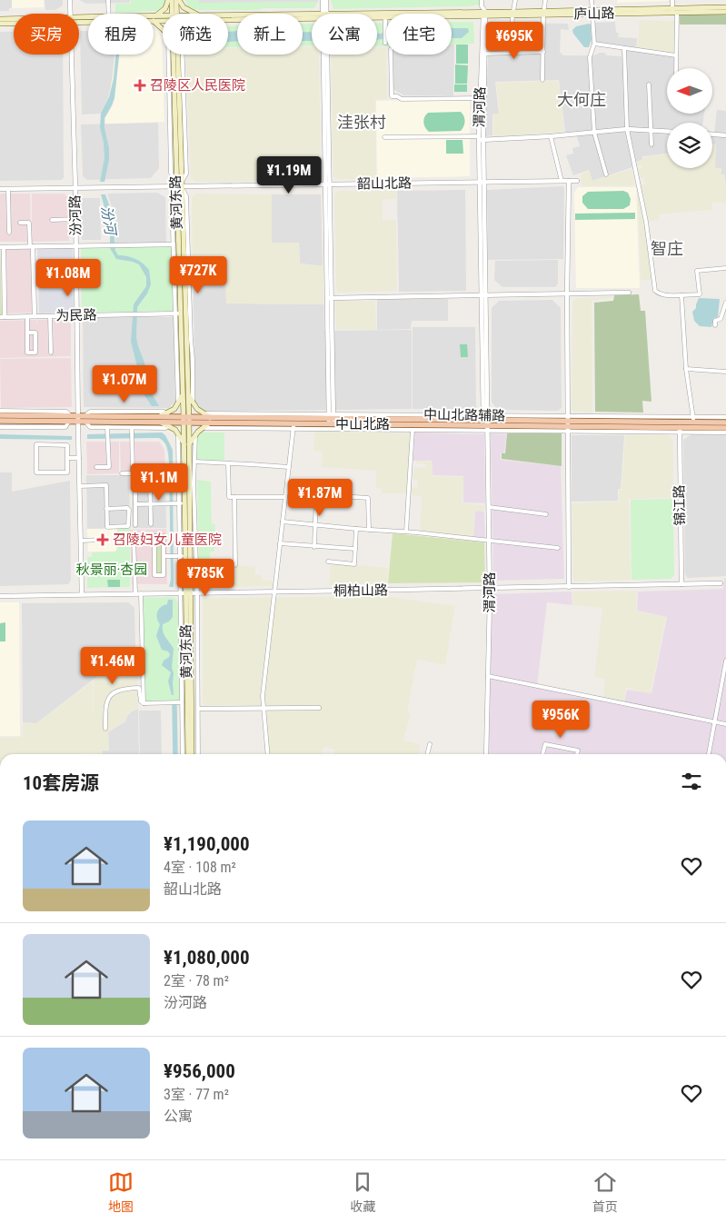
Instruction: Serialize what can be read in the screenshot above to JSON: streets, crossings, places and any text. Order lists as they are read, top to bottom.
{
  "streets": {
    "main road": ["庐山路", "黄河东路", "中山北路"],
    "street": [
      "渭河路",
      "韶山北路",
      "汾河路",
      "为民路",
      "中山北路辅路",
      "锦江路",
      "桐柏山路"
    ]
  },
  "crossings": [
    ["庐山路", "渭河路"],
    ["渭河路", "韶山北路"],
    ["渭河路", "中山北路辅路"],
    ["渭河路", "中山北路"],
    ["渭河路", "桐柏山路"],
    ["韶山北路", "黄河东路"],
    ["韶山北路", "汾河路"],
    ["黄河东路", "为民路"],
    ["黄河东路", "中山北路"],
    ["黄河东路", "桐柏山路"],
    ["汾河路", "为民路"],
    ["汾河路", "中山北路"],
    ["汾河路", "桐柏山路"],
    ["中山北路辅路", "中山北路"],
    ["中山北路", "锦江路"],
    ["锦江路", "桐柏山路"]
  ],
  "districts": ["大何庄", "洼张村", "智庄"],
  "water": ["汾河"],
  "parks": ["秋景丽·杏园"],
  "places": {
    "health": ["召陵区人民医院", "召陵妇女儿童医院"]
  },
  "north": "left",
  "page": {
    "chip": [
      "买房",
      "租房",
      "筛选",
      "新上",
      "公寓",
      "住宅"
    ],
    "price": [
      "¥695K",
      "¥1.19M",
      "¥727K",
      "¥1.08M",
      "¥1.07M",
      "¥1.1M",
      "¥1.87M",
      "¥785K",
      "¥1.46M",
      "¥956K"
    ],
    "heading": "10套房源",
    "list": [
      {
        "name": "¥1,190,000",
        "note": "4室 · 108 m² · 韶山北路"
      },
      {
        "name": "¥1,080,000",
        "note": "2室 · 78 m² · 汾河路"
      },
      {
        "name": "¥956,000",
        "note": "3室 · 77 m² · 公寓"
      }
    ],
    "tabs": ["地图", "收藏", "首页"]
  }
}
